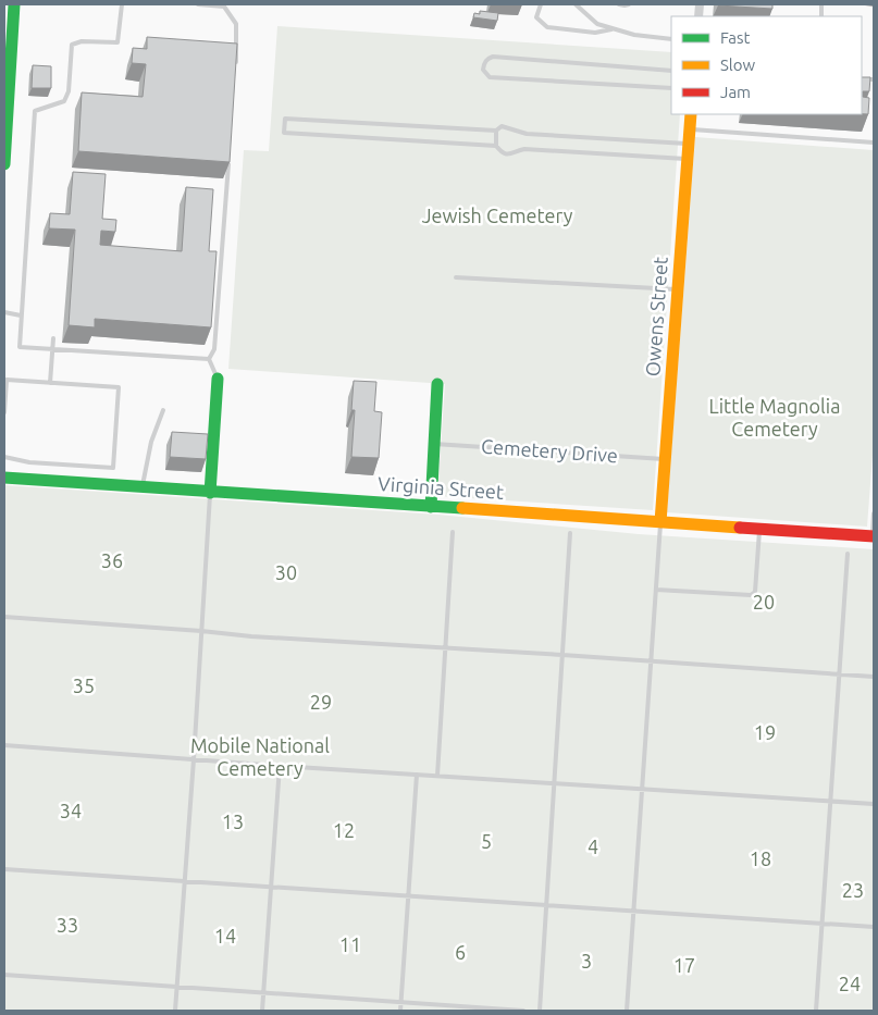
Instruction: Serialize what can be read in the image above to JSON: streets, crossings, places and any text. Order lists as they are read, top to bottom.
{
  "streets": {
    "street": ["Owens Street", "Virginia Street"],
    "lane": ["Cemetery Drive"]
  },
  "crossings": [
    ["Owens Street", "Cemetery Drive"],
    ["Owens Street", "Virginia Street"]
  ],
  "parks": [
    "Jewish Cemetery",
    "Little Magnolia Cemetery",
    "36",
    "30",
    "20",
    "35",
    "29",
    "19",
    "Mobile National Cemetery",
    "34",
    "13",
    "12",
    "5",
    "4",
    "18",
    "23",
    "33",
    "14",
    "11",
    "6",
    "3",
    "17",
    "24"
  ],
  "legend": ["Fast", "Slow", "Jam"]
}
